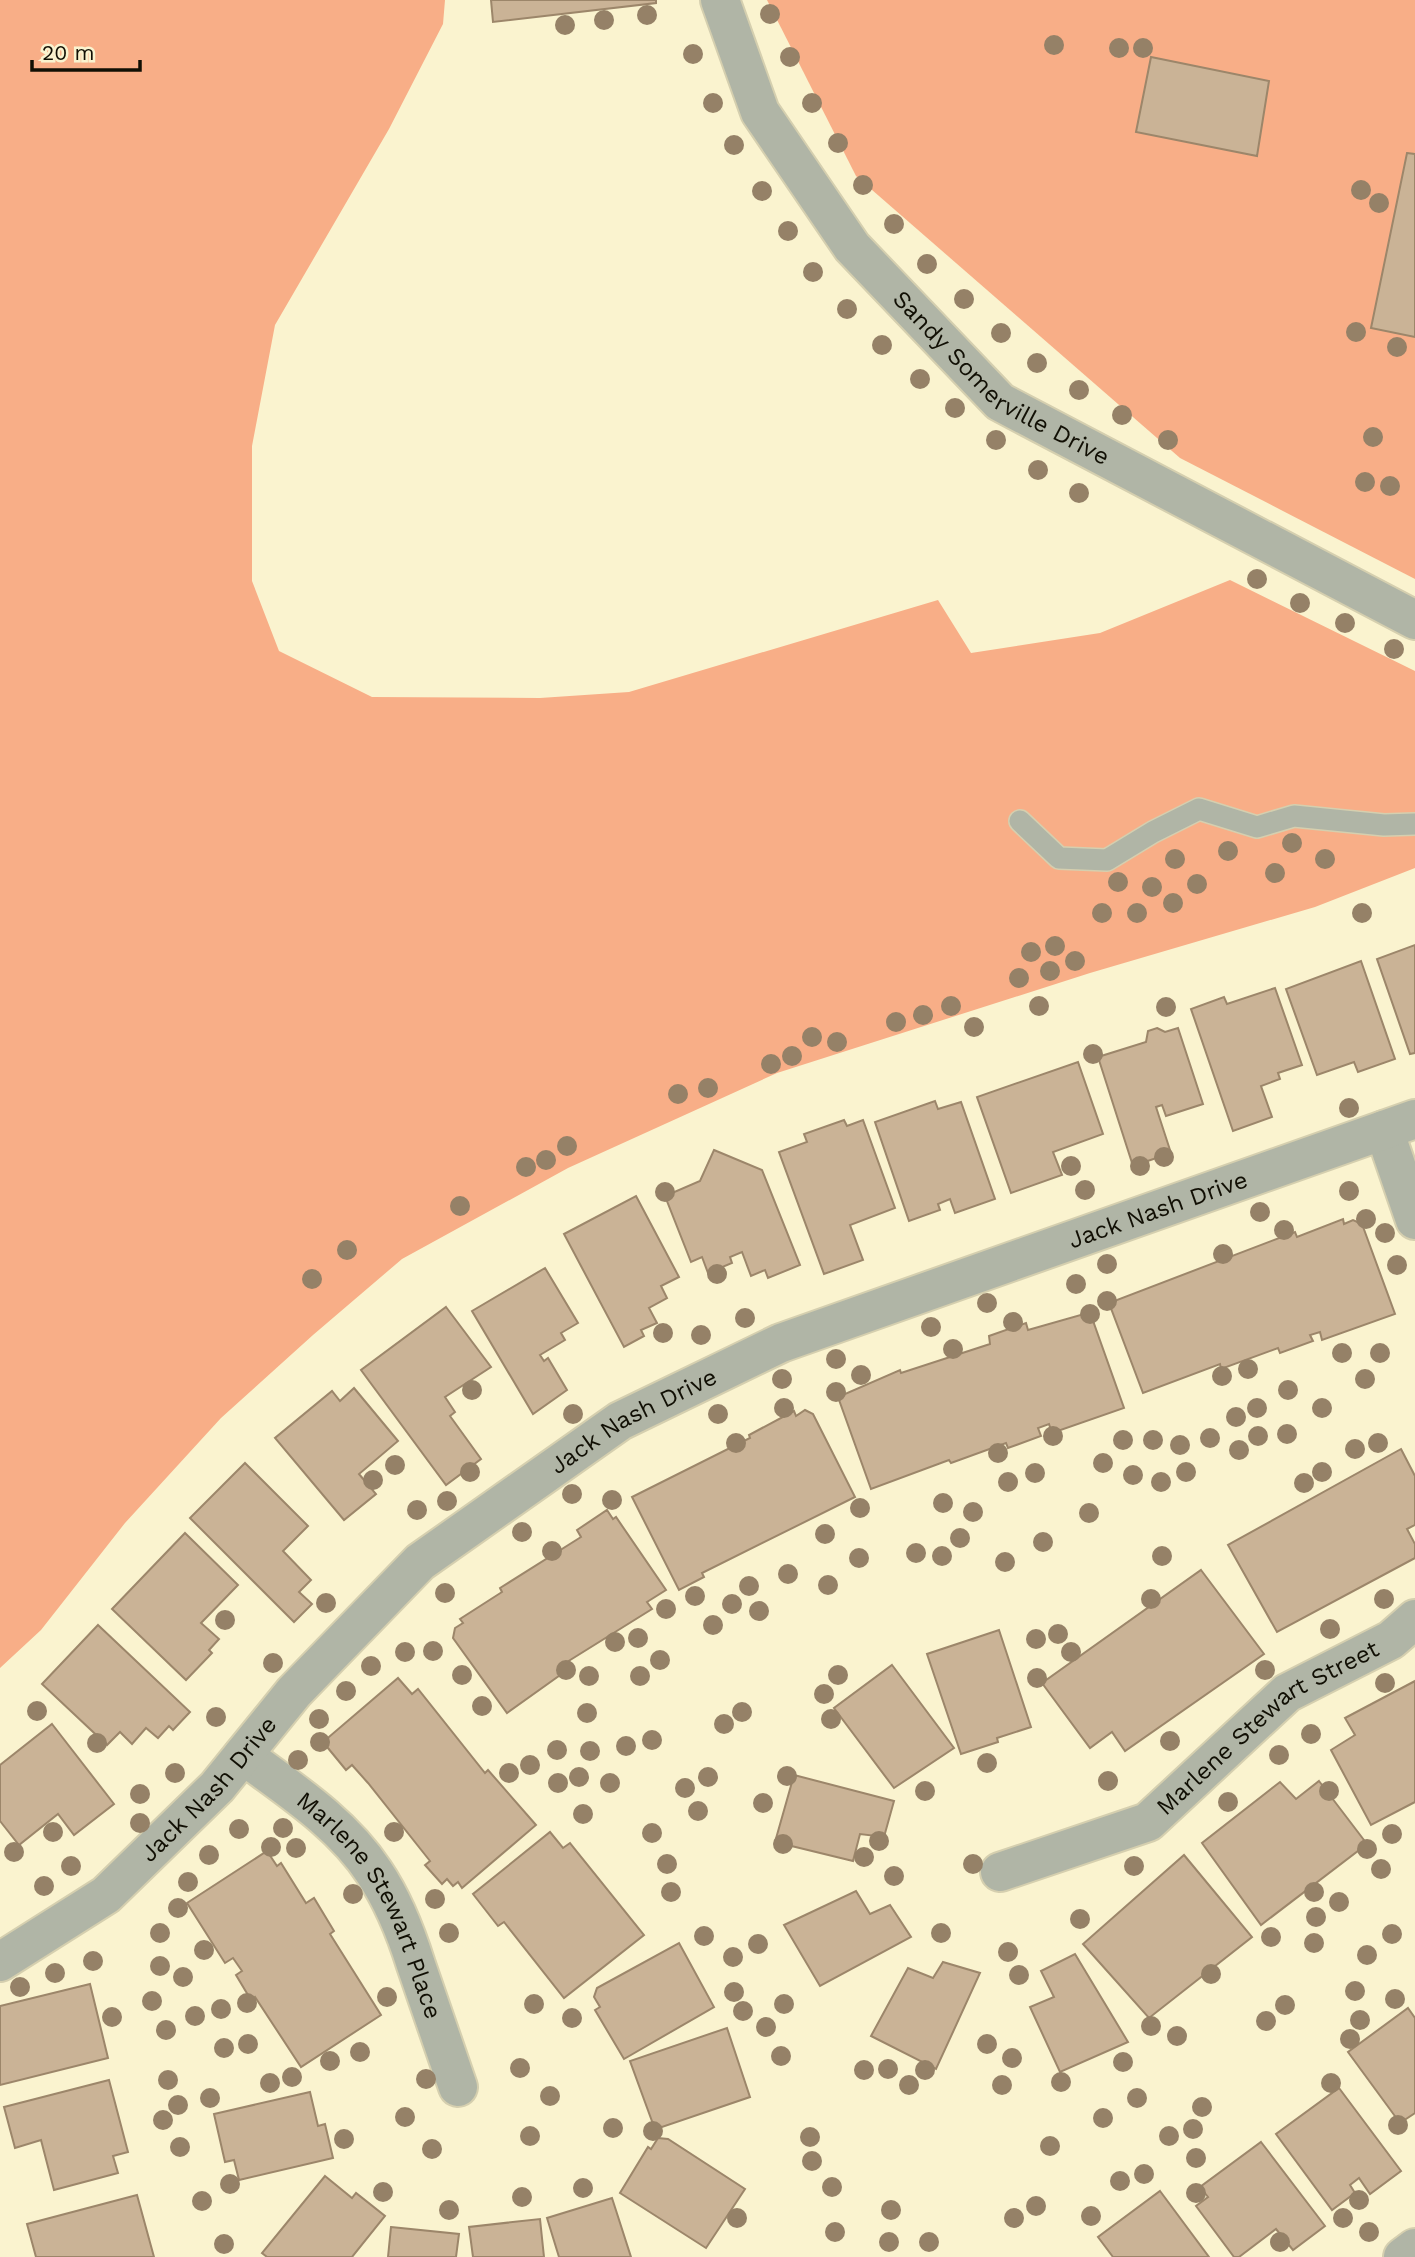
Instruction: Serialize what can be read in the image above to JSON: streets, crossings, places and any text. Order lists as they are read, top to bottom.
{
  "streets": {
    "street": [
      "Sandy Somerville Drive",
      "Jack Nash Drive",
      "Marlene Stewart Street",
      "Marlene Stewart Place"
    ]
  },
  "crossings": [
    ["Jack Nash Drive", "Marlene Stewart Place"]
  ],
  "scale_bar": "20 m"
}
